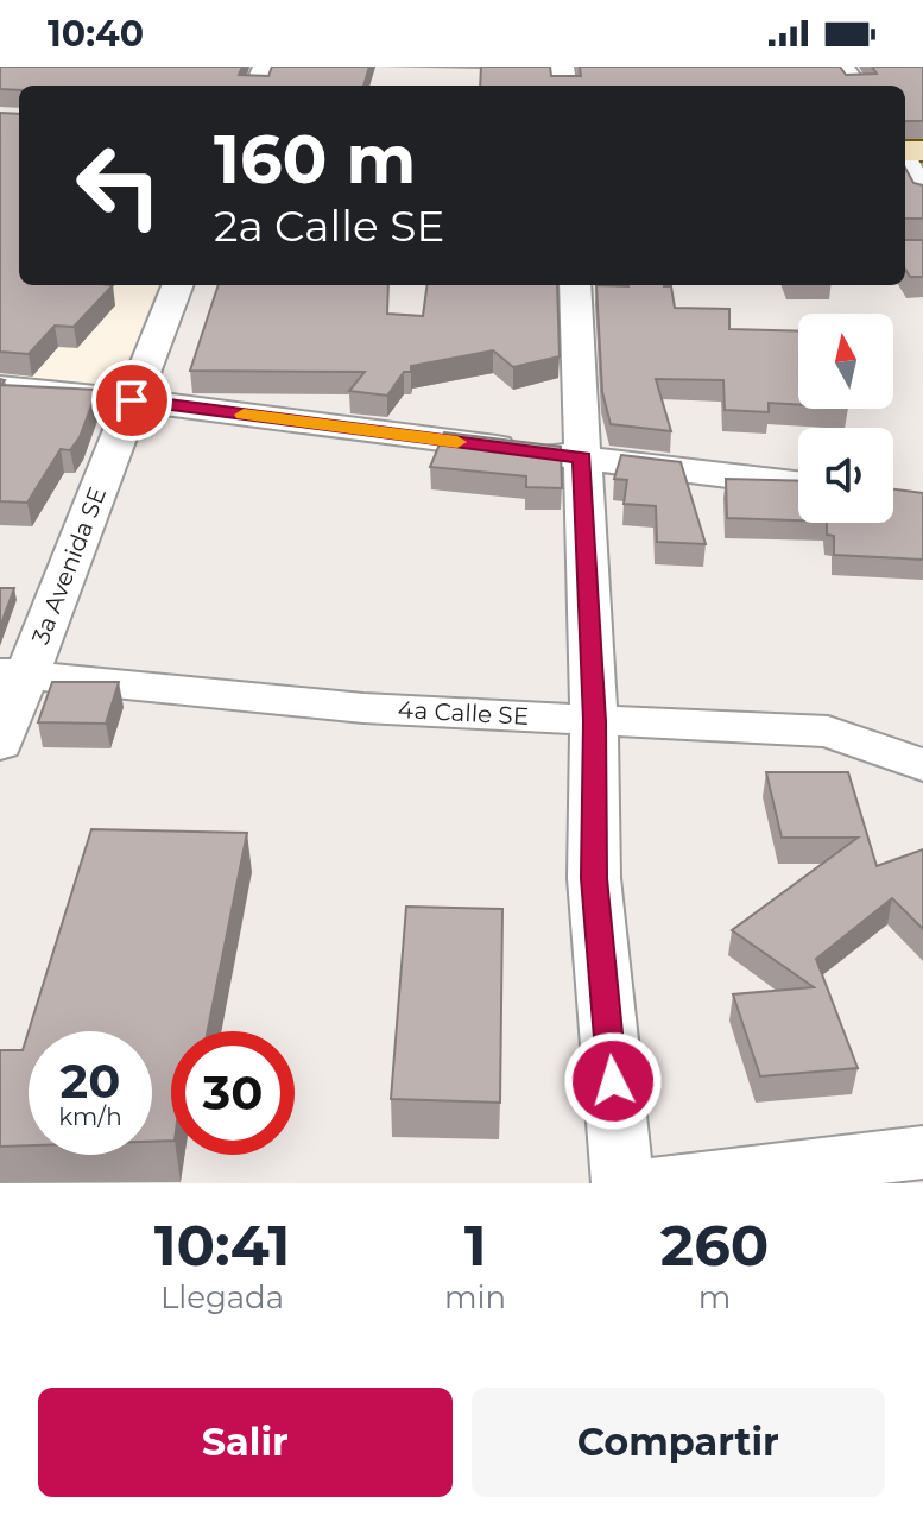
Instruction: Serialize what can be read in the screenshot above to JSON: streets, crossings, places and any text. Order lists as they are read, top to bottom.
{
  "streets": {
    "street": ["3a Avenida SE", "4a Calle SE"]
  },
  "crossings": [
    ["3a Avenida SE", "4a Calle SE"]
  ],
  "north": "top",
  "page": {
    "status": "10:40",
    "turn": ["160 m", "2a Calle SE"],
    "speed": "20 km/h",
    "limit": "30",
    "eta": [
      "10:41",
      "Llegada",
      "1",
      "min",
      "260",
      "m"
    ],
    "buttons": ["Salir", "Compartir"]
  }
}
